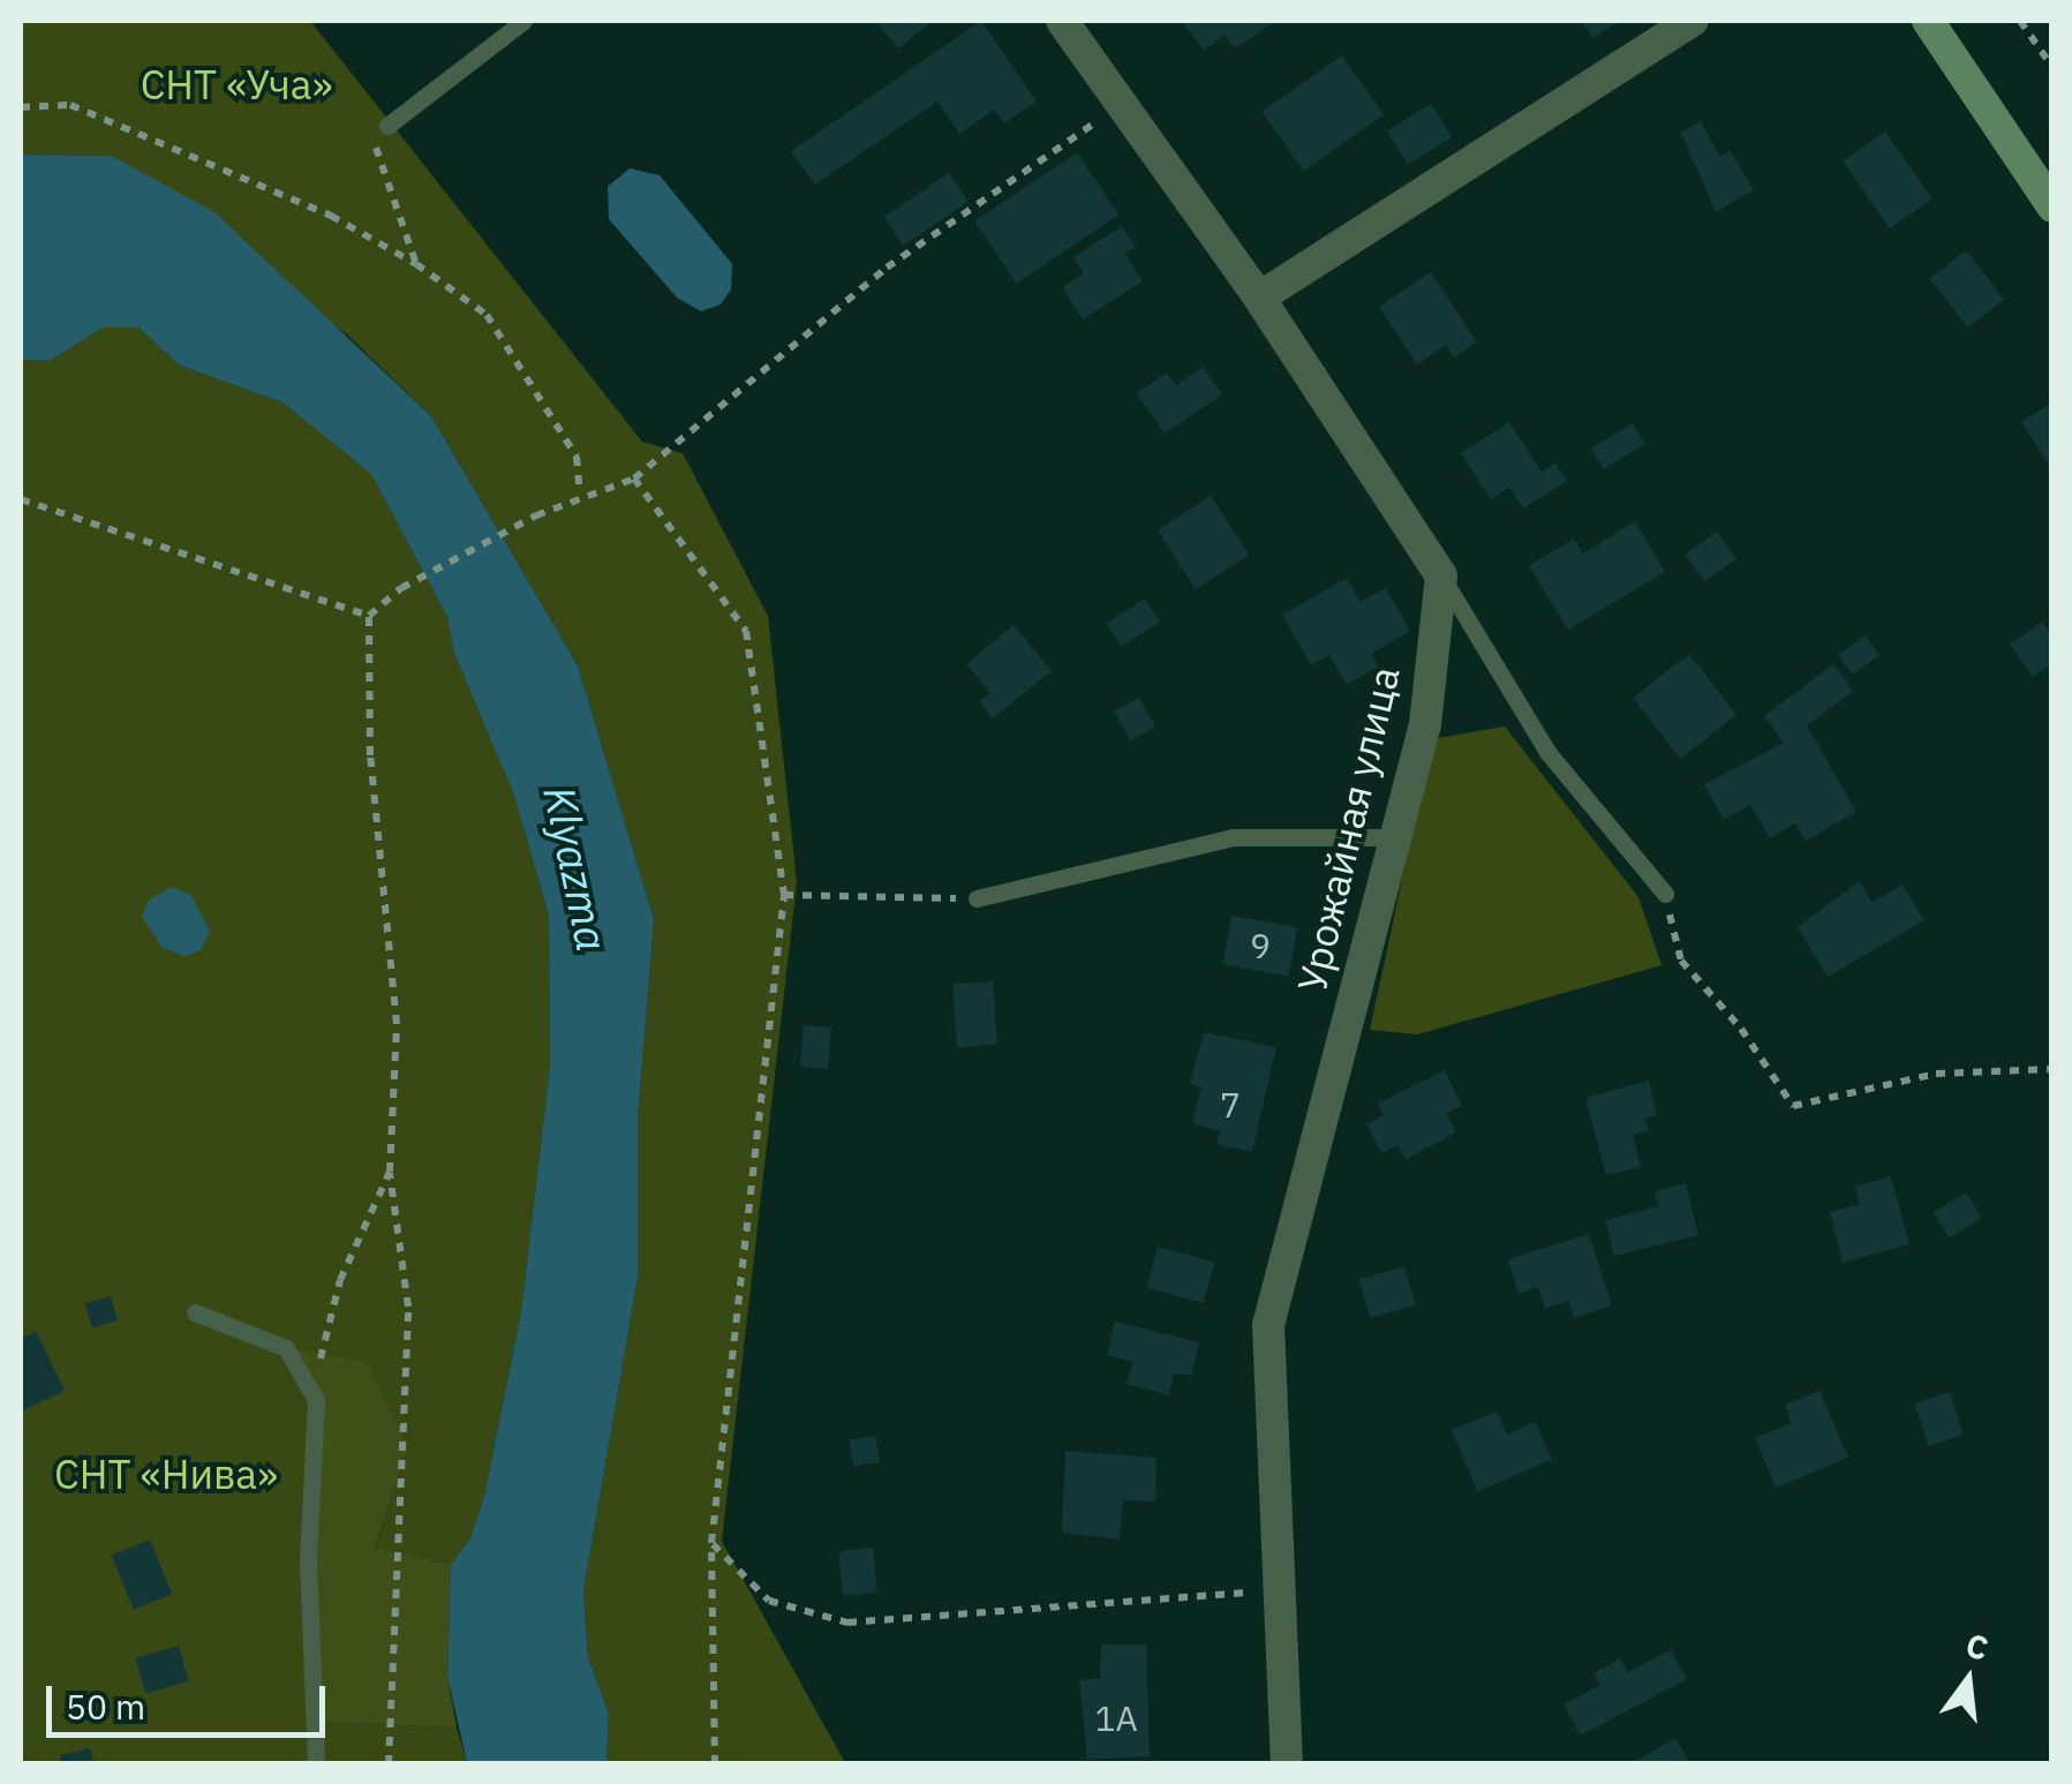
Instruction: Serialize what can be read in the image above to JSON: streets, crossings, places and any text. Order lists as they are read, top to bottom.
{
  "streets": {
    "street": ["Урожайная улица"]
  },
  "water": ["Klyazma"],
  "parks": ["СНТ «Уча»", "СНТ «Нива»"],
  "house_numbers": ["9", "7", "1А"],
  "scale_bar": "50 m",
  "north": "top"
}
